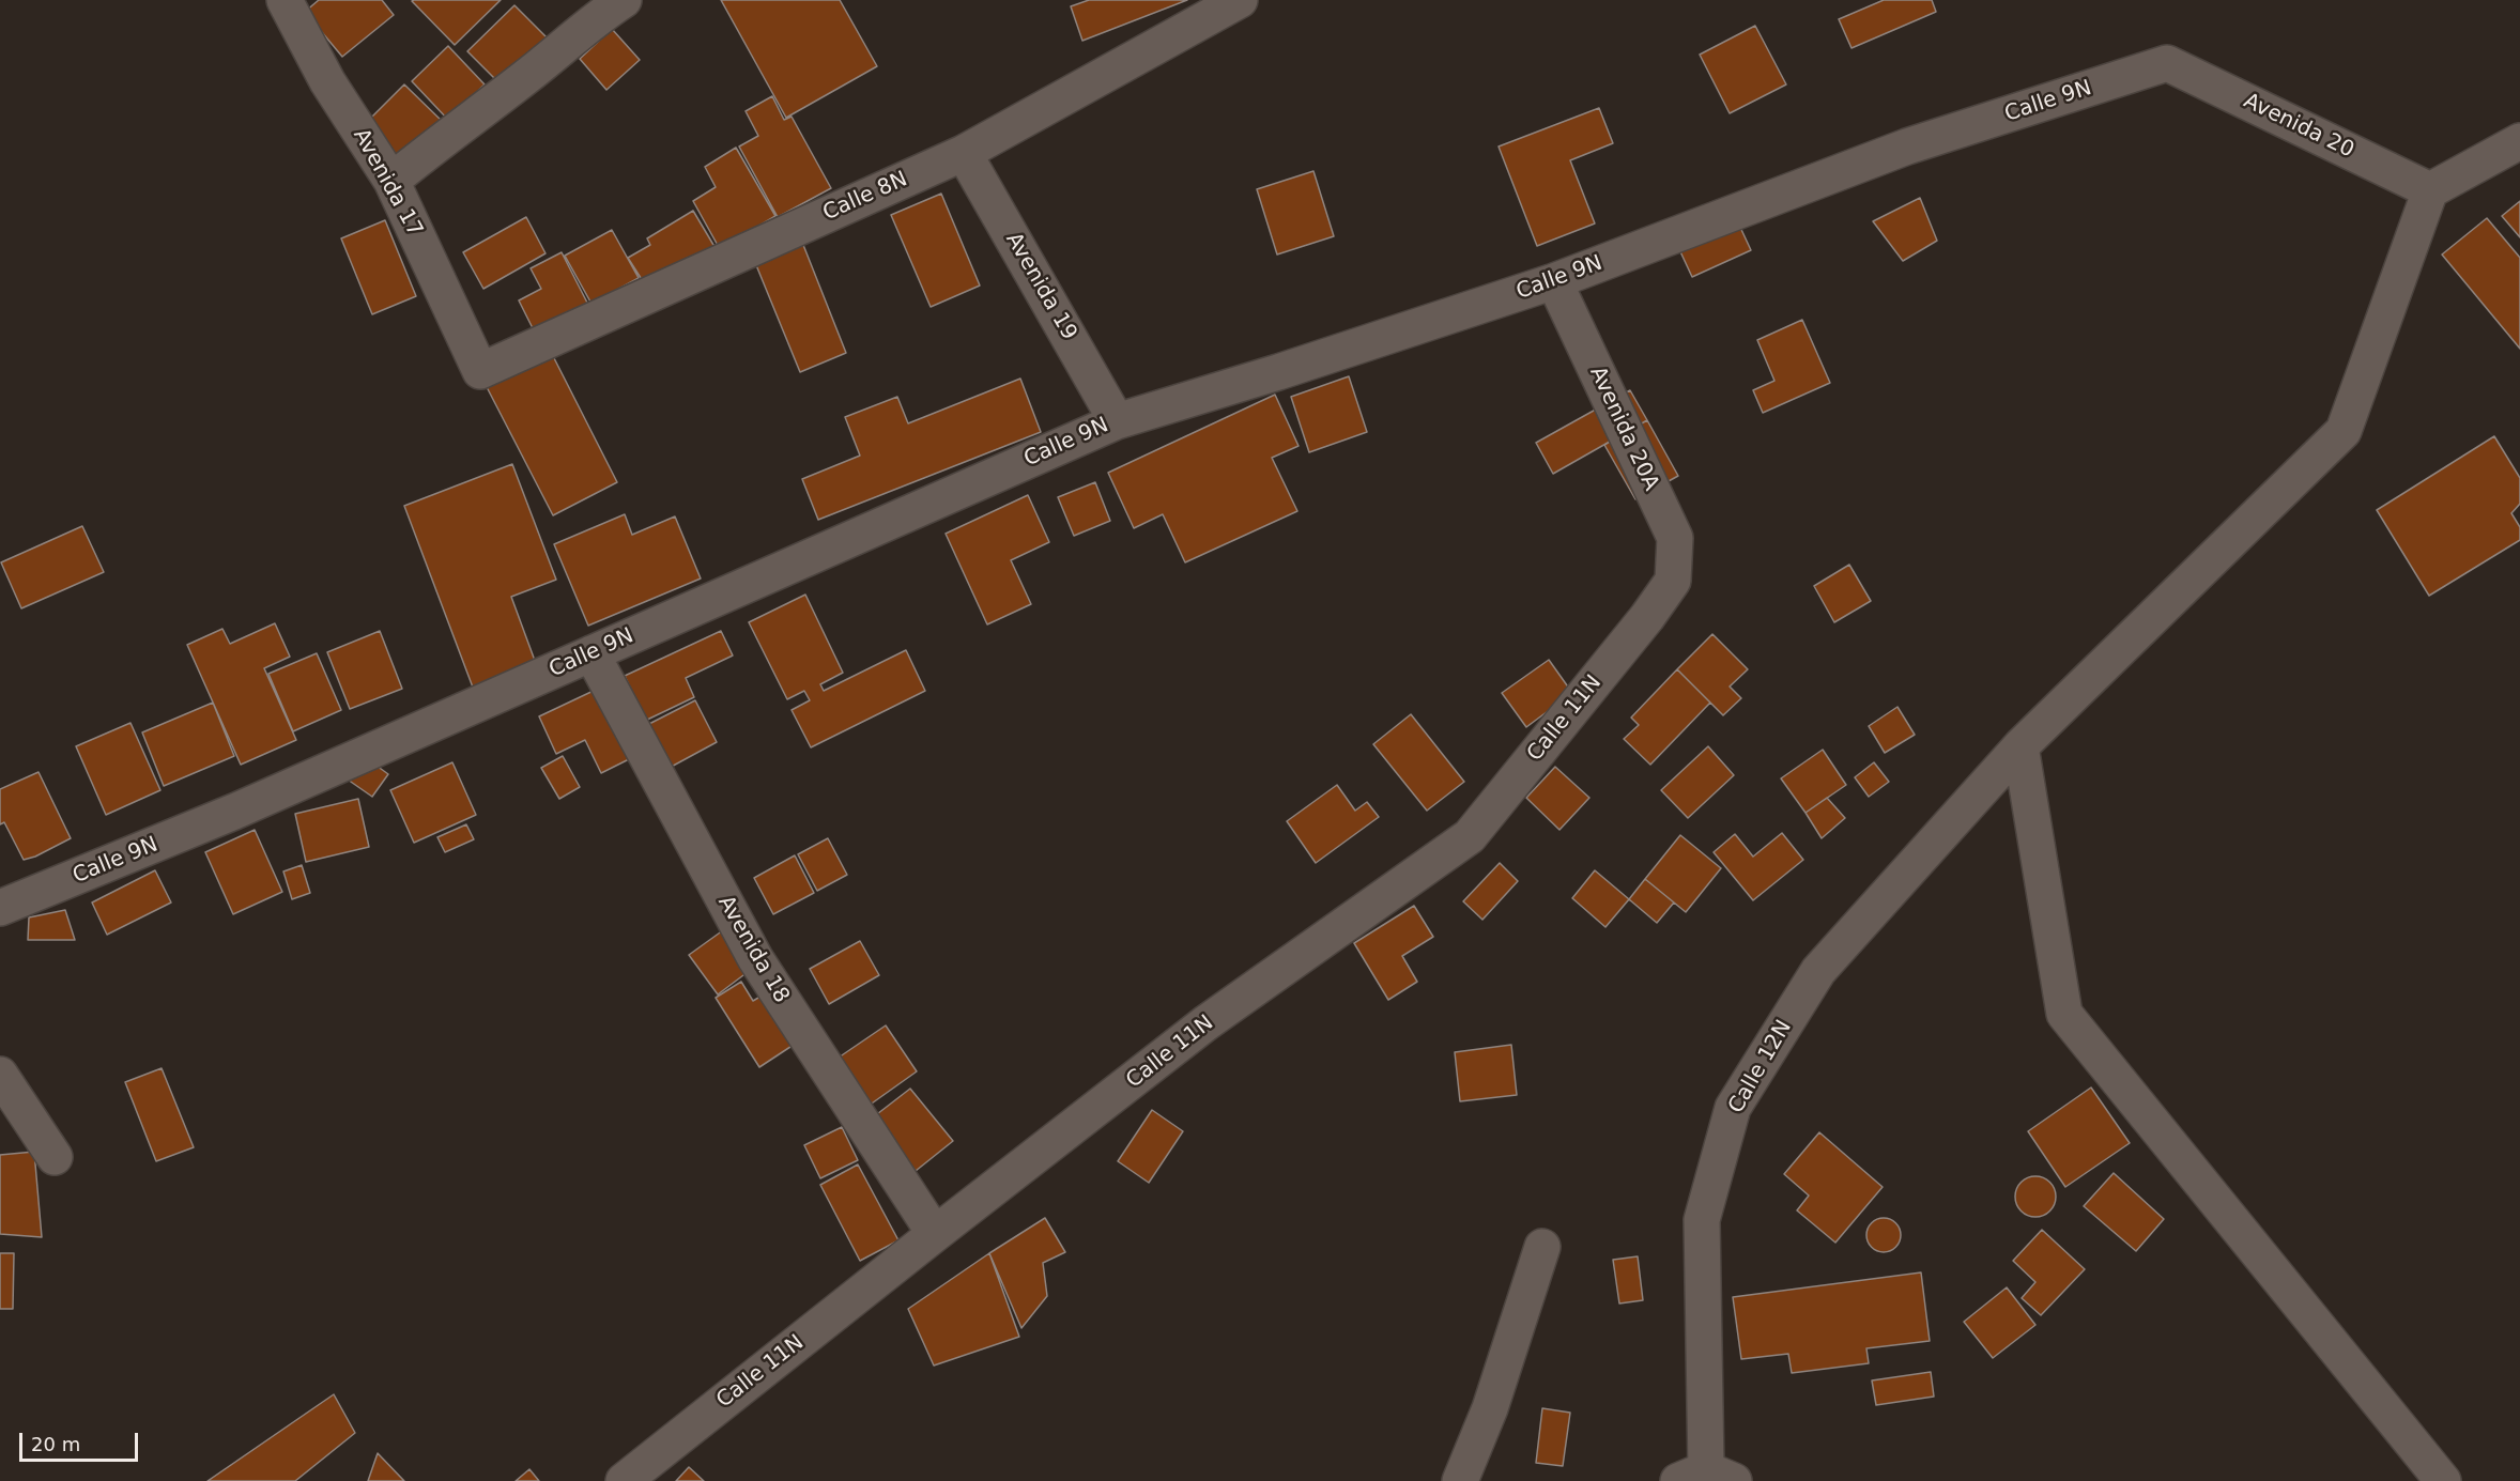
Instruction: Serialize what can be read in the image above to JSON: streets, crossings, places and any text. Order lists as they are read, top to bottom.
{
  "streets": {
    "street": [
      "Calle 9N",
      "Avenida 20",
      "Avenida 17",
      "Calle 8N",
      "Avenida 19",
      "Avenida 20A",
      "Calle 11N",
      "Avenida 18",
      "Calle 12N"
    ]
  },
  "crossings": [
    ["Calle 9N", "Avenida 20"],
    ["Calle 9N", "Avenida 19"],
    ["Calle 9N", "Avenida 20A"],
    ["Calle 9N", "Avenida 18"],
    ["Avenida 20", "Calle 12N"],
    ["Avenida 17", "Calle 8N"],
    ["Calle 8N", "Avenida 19"],
    ["Avenida 20A", "Calle 11N"],
    ["Calle 11N", "Avenida 18"]
  ],
  "scale_bar": "20 m"
}
